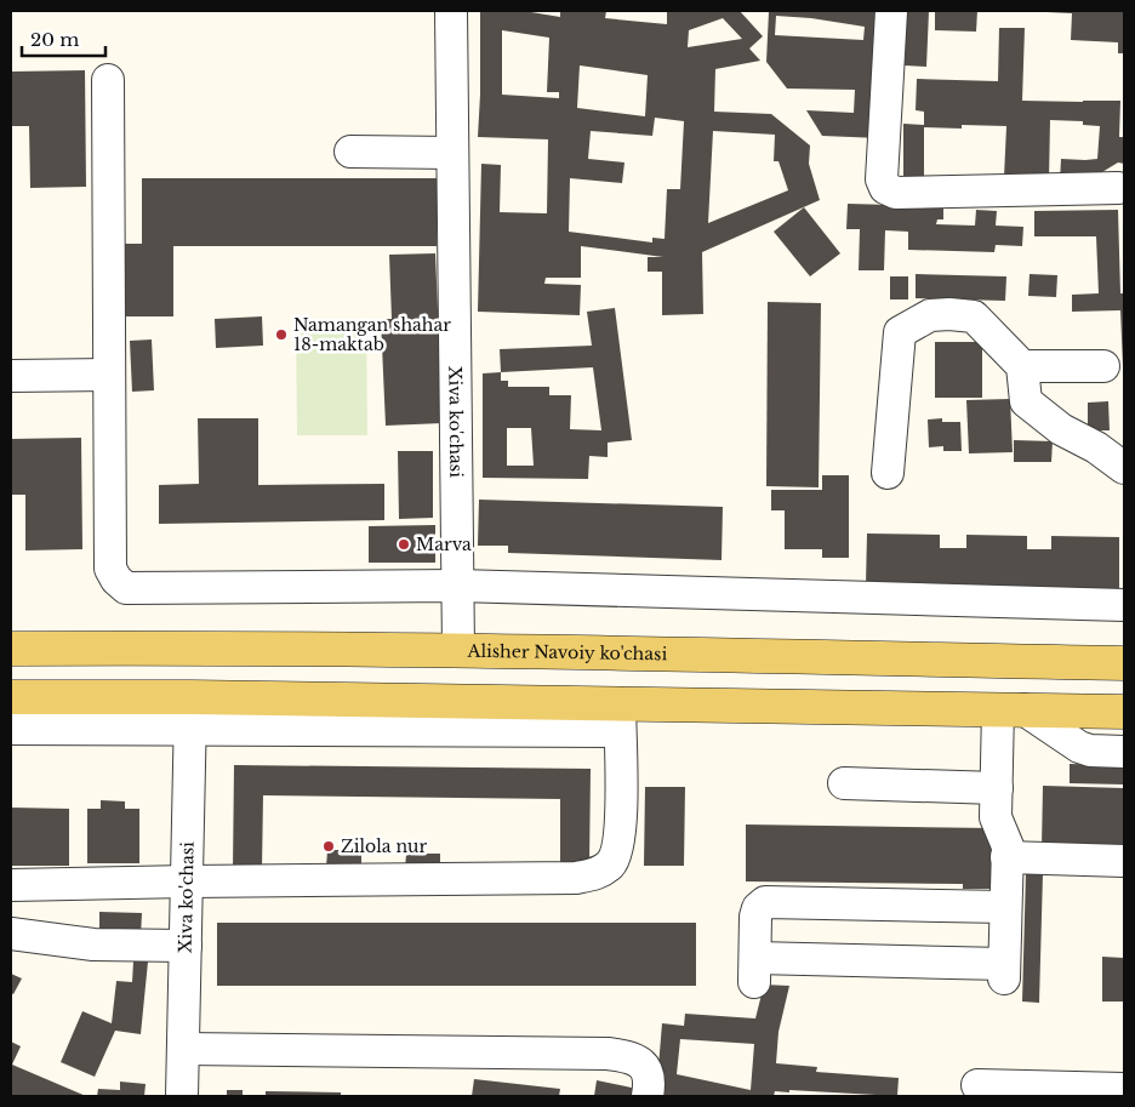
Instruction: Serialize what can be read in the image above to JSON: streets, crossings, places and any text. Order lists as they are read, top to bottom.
{
  "streets": {
    "main road": ["Alisher Navoiy ko'chasi"],
    "street": ["Xiva ko'chasi"]
  },
  "crossings": [
    ["Xiva ko'chasi", "Alisher Navoiy ko'chasi"]
  ],
  "places": ["Namangan shahar 18-maktab", "Marva", "Zilola nur"],
  "scale_bar": "20 m"
}
